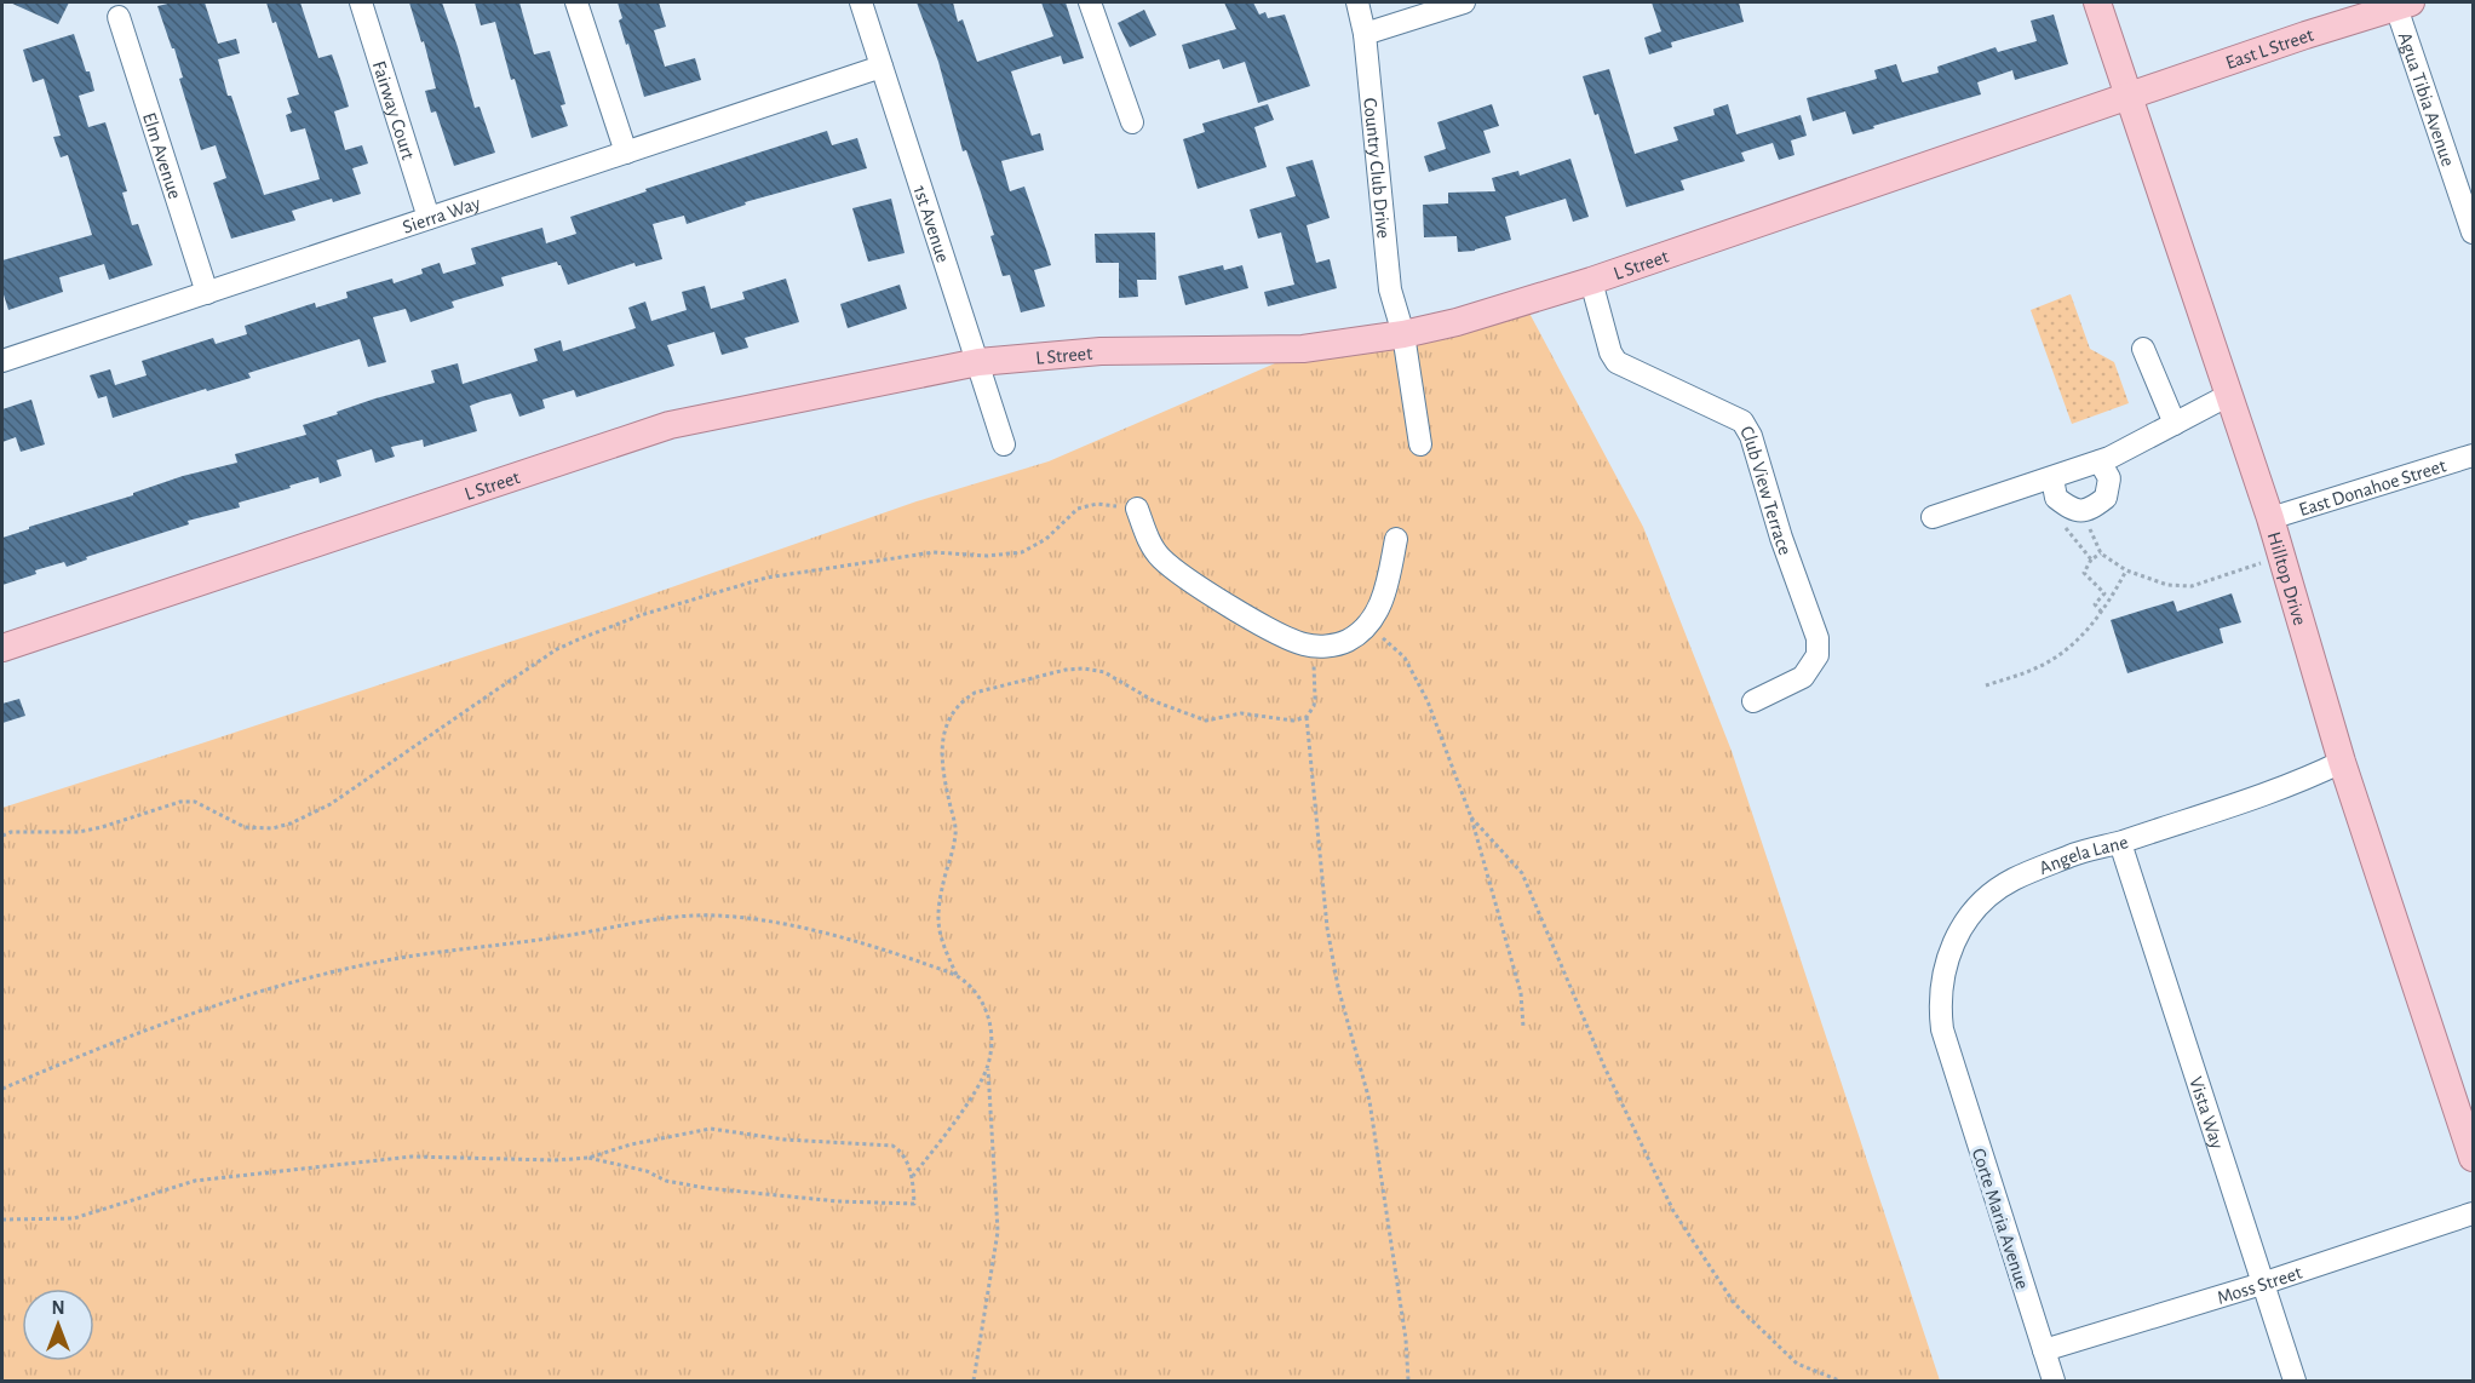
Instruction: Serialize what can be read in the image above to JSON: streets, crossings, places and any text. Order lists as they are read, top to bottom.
{
  "streets": {
    "main road": ["East L Street", "L Street", "Hilltop Drive"],
    "street": [
      "Agua Tibia Avenue",
      "Fairway Court",
      "Elm Avenue",
      "Country Club Drive",
      "Sierra Way",
      "1st Avenue",
      "East Donahoe Street",
      "Club View Terrace",
      "Angela Lane",
      "Vista Way",
      "Corte Maria Avenue",
      "Moss Street"
    ]
  },
  "crossings": [
    ["East L Street", "Agua Tibia Avenue"],
    ["East L Street", "L Street"],
    ["East L Street", "Hilltop Drive"],
    ["Fairway Court", "Sierra Way"],
    ["Elm Avenue", "Sierra Way"],
    ["Country Club Drive", "L Street"],
    ["Sierra Way", "1st Avenue"],
    ["1st Avenue", "L Street"],
    ["L Street", "Club View Terrace"],
    ["L Street", "Hilltop Drive"],
    ["East Donahoe Street", "Hilltop Drive"],
    ["Hilltop Drive", "Angela Lane"],
    ["Angela Lane", "Vista Way"],
    ["Angela Lane", "Corte Maria Avenue"],
    ["Vista Way", "Moss Street"],
    ["Corte Maria Avenue", "Moss Street"]
  ],
  "north": "top"
}
